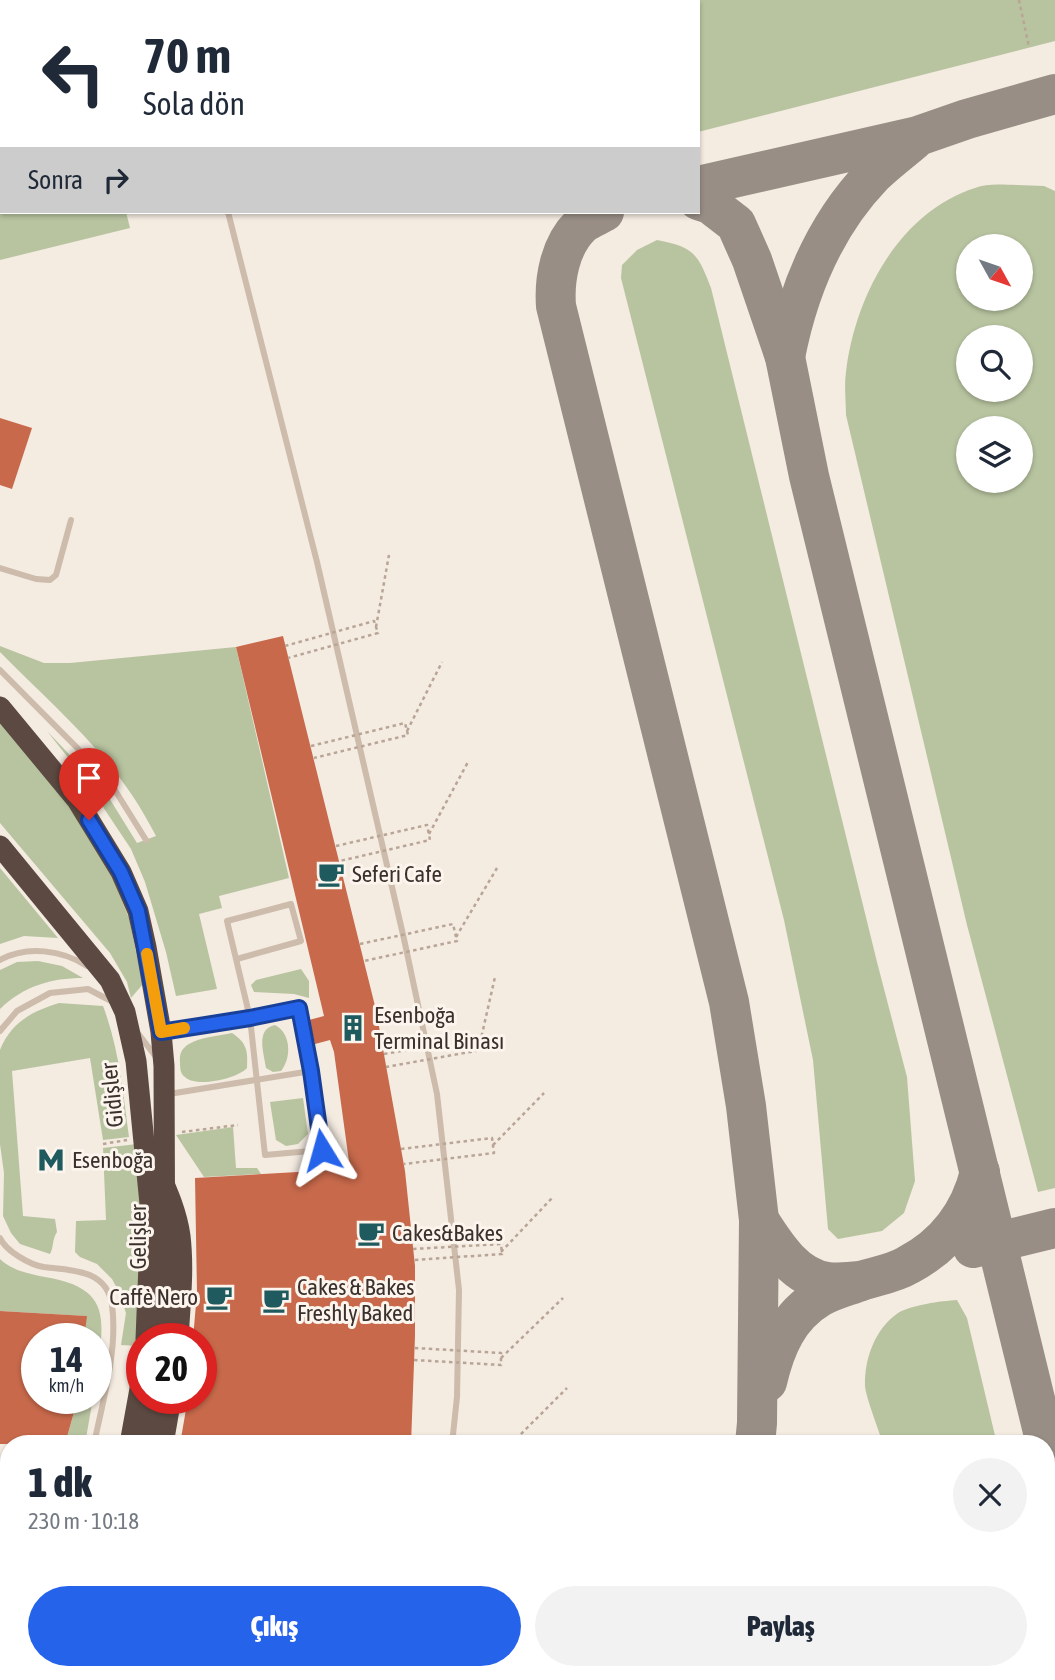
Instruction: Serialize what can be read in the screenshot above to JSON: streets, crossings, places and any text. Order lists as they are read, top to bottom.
{
  "streets": {
    "highway": ["Gidişler", "Gelişler"]
  },
  "places": {
    "cafe": [
      "Seferi Cafe",
      "Cakes&Bakes",
      "Caffè Nero",
      "Cakes & Bakes Freshly Baked"
    ],
    "building": ["Esenboğa Terminal Binası"],
    "metro station": ["Esenboğa"]
  },
  "north": "bottom right",
  "page": {
    "turn": ["70 m", "Sola dön"],
    "then": "Sonra",
    "speed": "14 km/h",
    "limit": "20",
    "heading": ["1 dk", "230 m · 10:18"],
    "buttons": ["Çıkış", "Paylaş"]
  }
}
